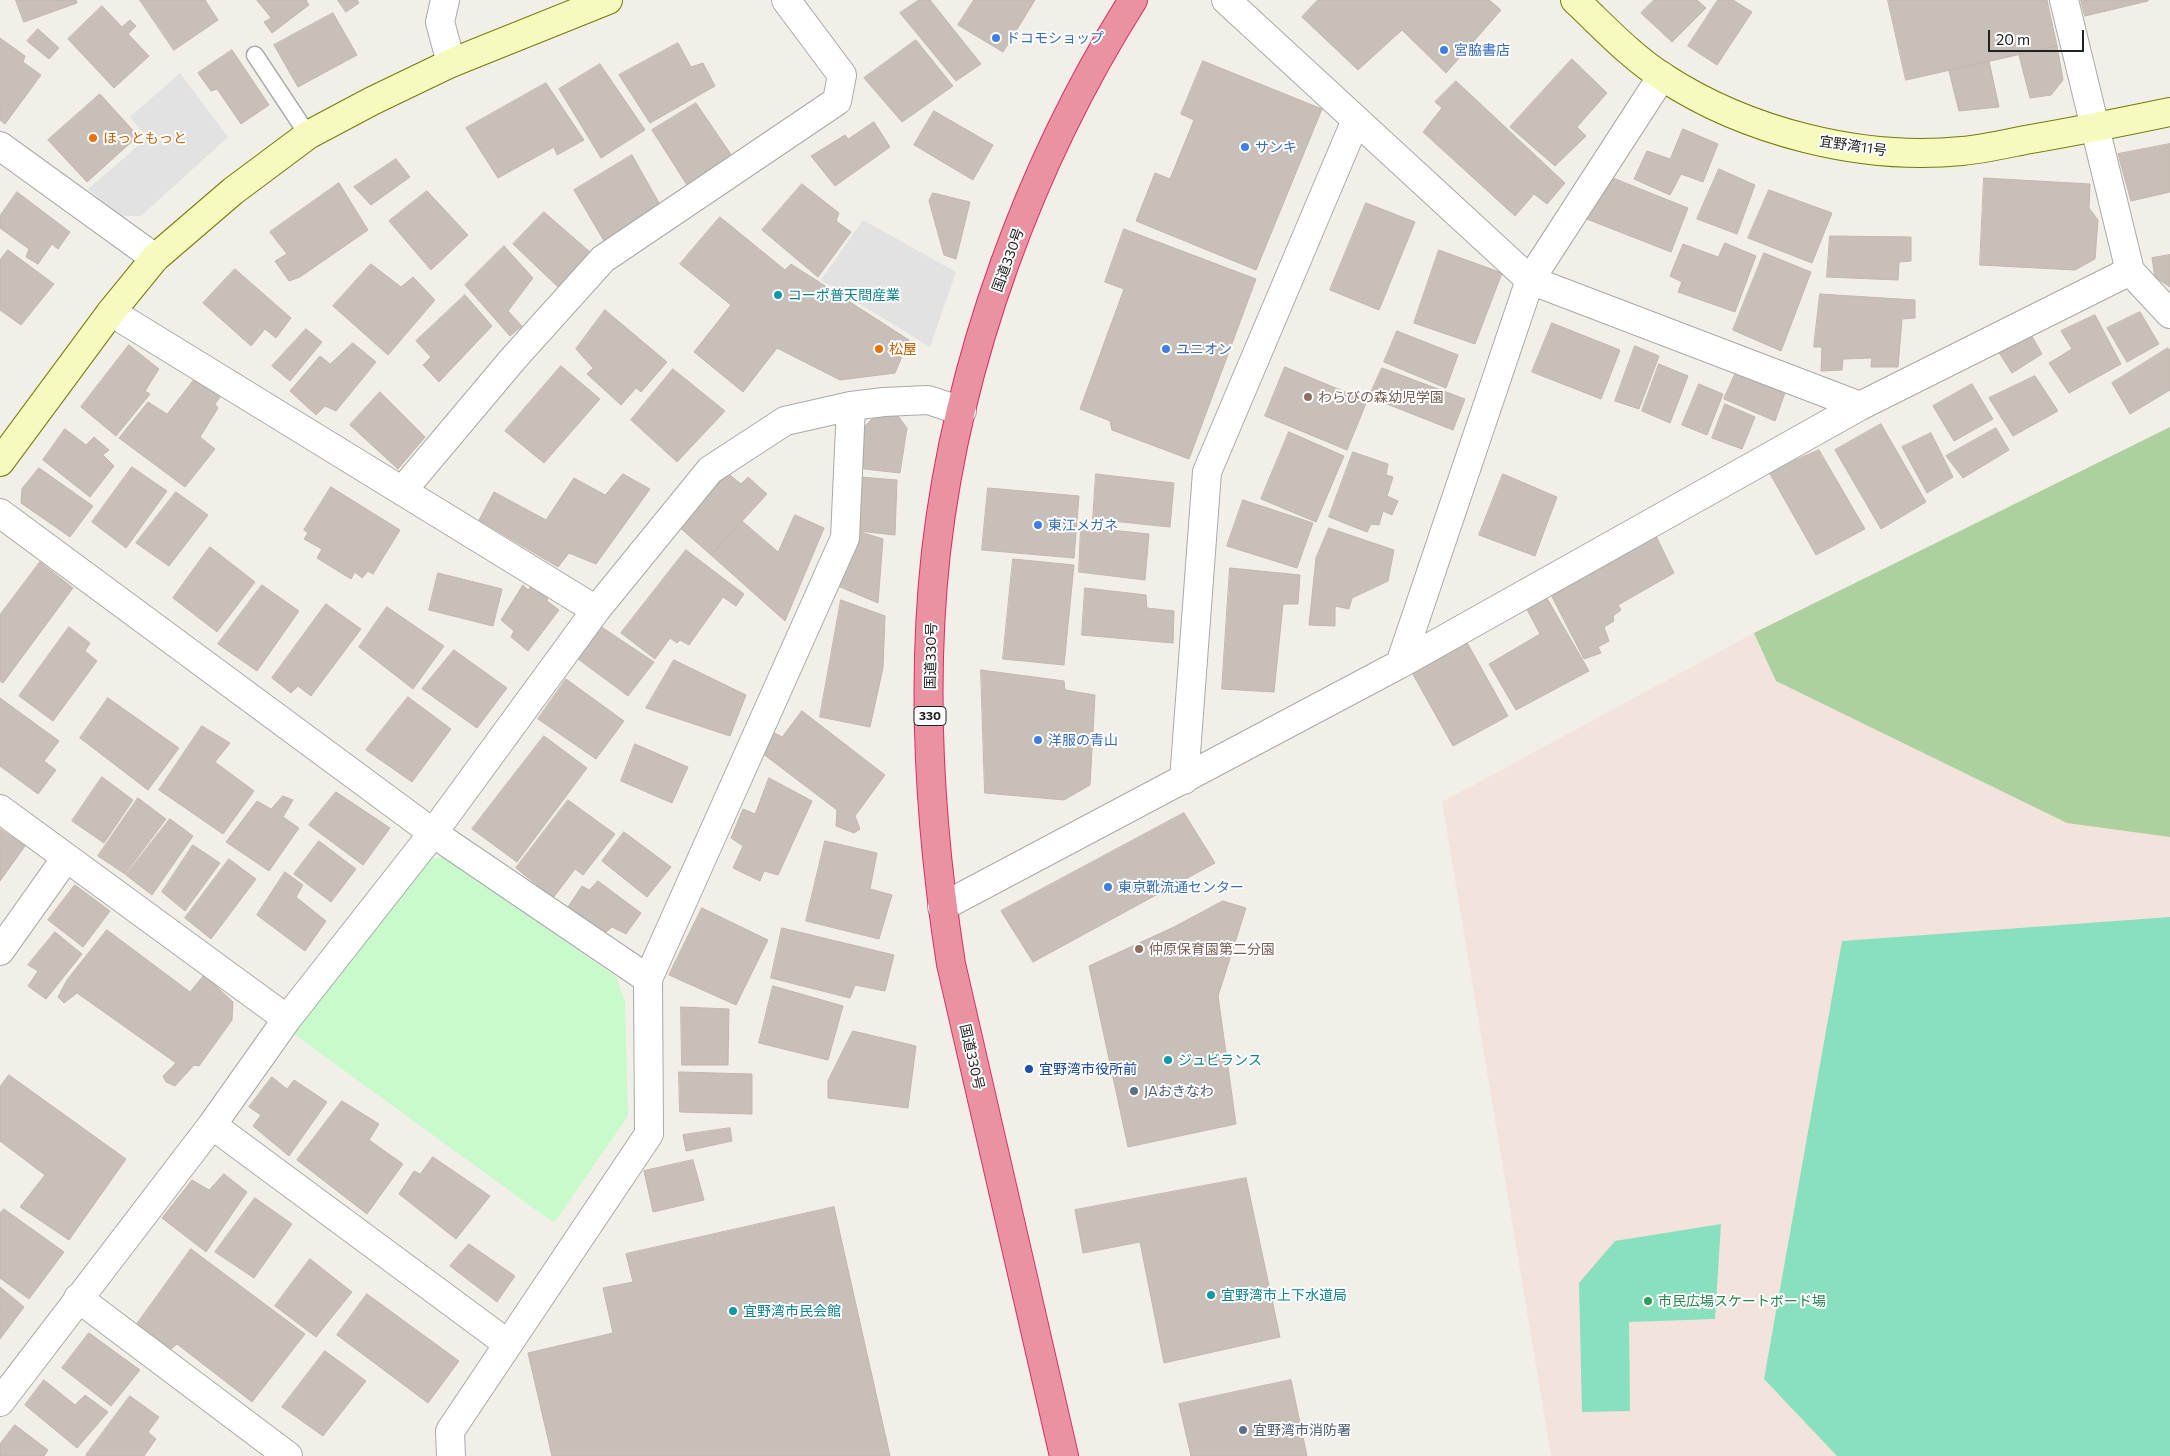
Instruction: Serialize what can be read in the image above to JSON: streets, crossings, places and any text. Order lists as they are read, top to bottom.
{
  "streets": {
    "highway": ["国道330号", "330"],
    "street": ["宜野湾11号"]
  },
  "places": [
    "ドコモショップ",
    "宮脇書店",
    "ほっともっと",
    "サンキ",
    "コーポ普天間産業",
    "松屋",
    "ユニオン",
    "わらびの森幼児学園",
    "東江メガネ",
    "洋服の青山",
    "東京靴流通センター",
    "仲原保育園第二分園",
    "ジュビランス",
    "宜野湾市役所前",
    "JAおきなわ",
    "宜野湾市上下水道局",
    "市民広場スケートボード場",
    "宜野湾市民会館",
    "宜野湾市消防署"
  ],
  "scale_bar": "20 m"
}
